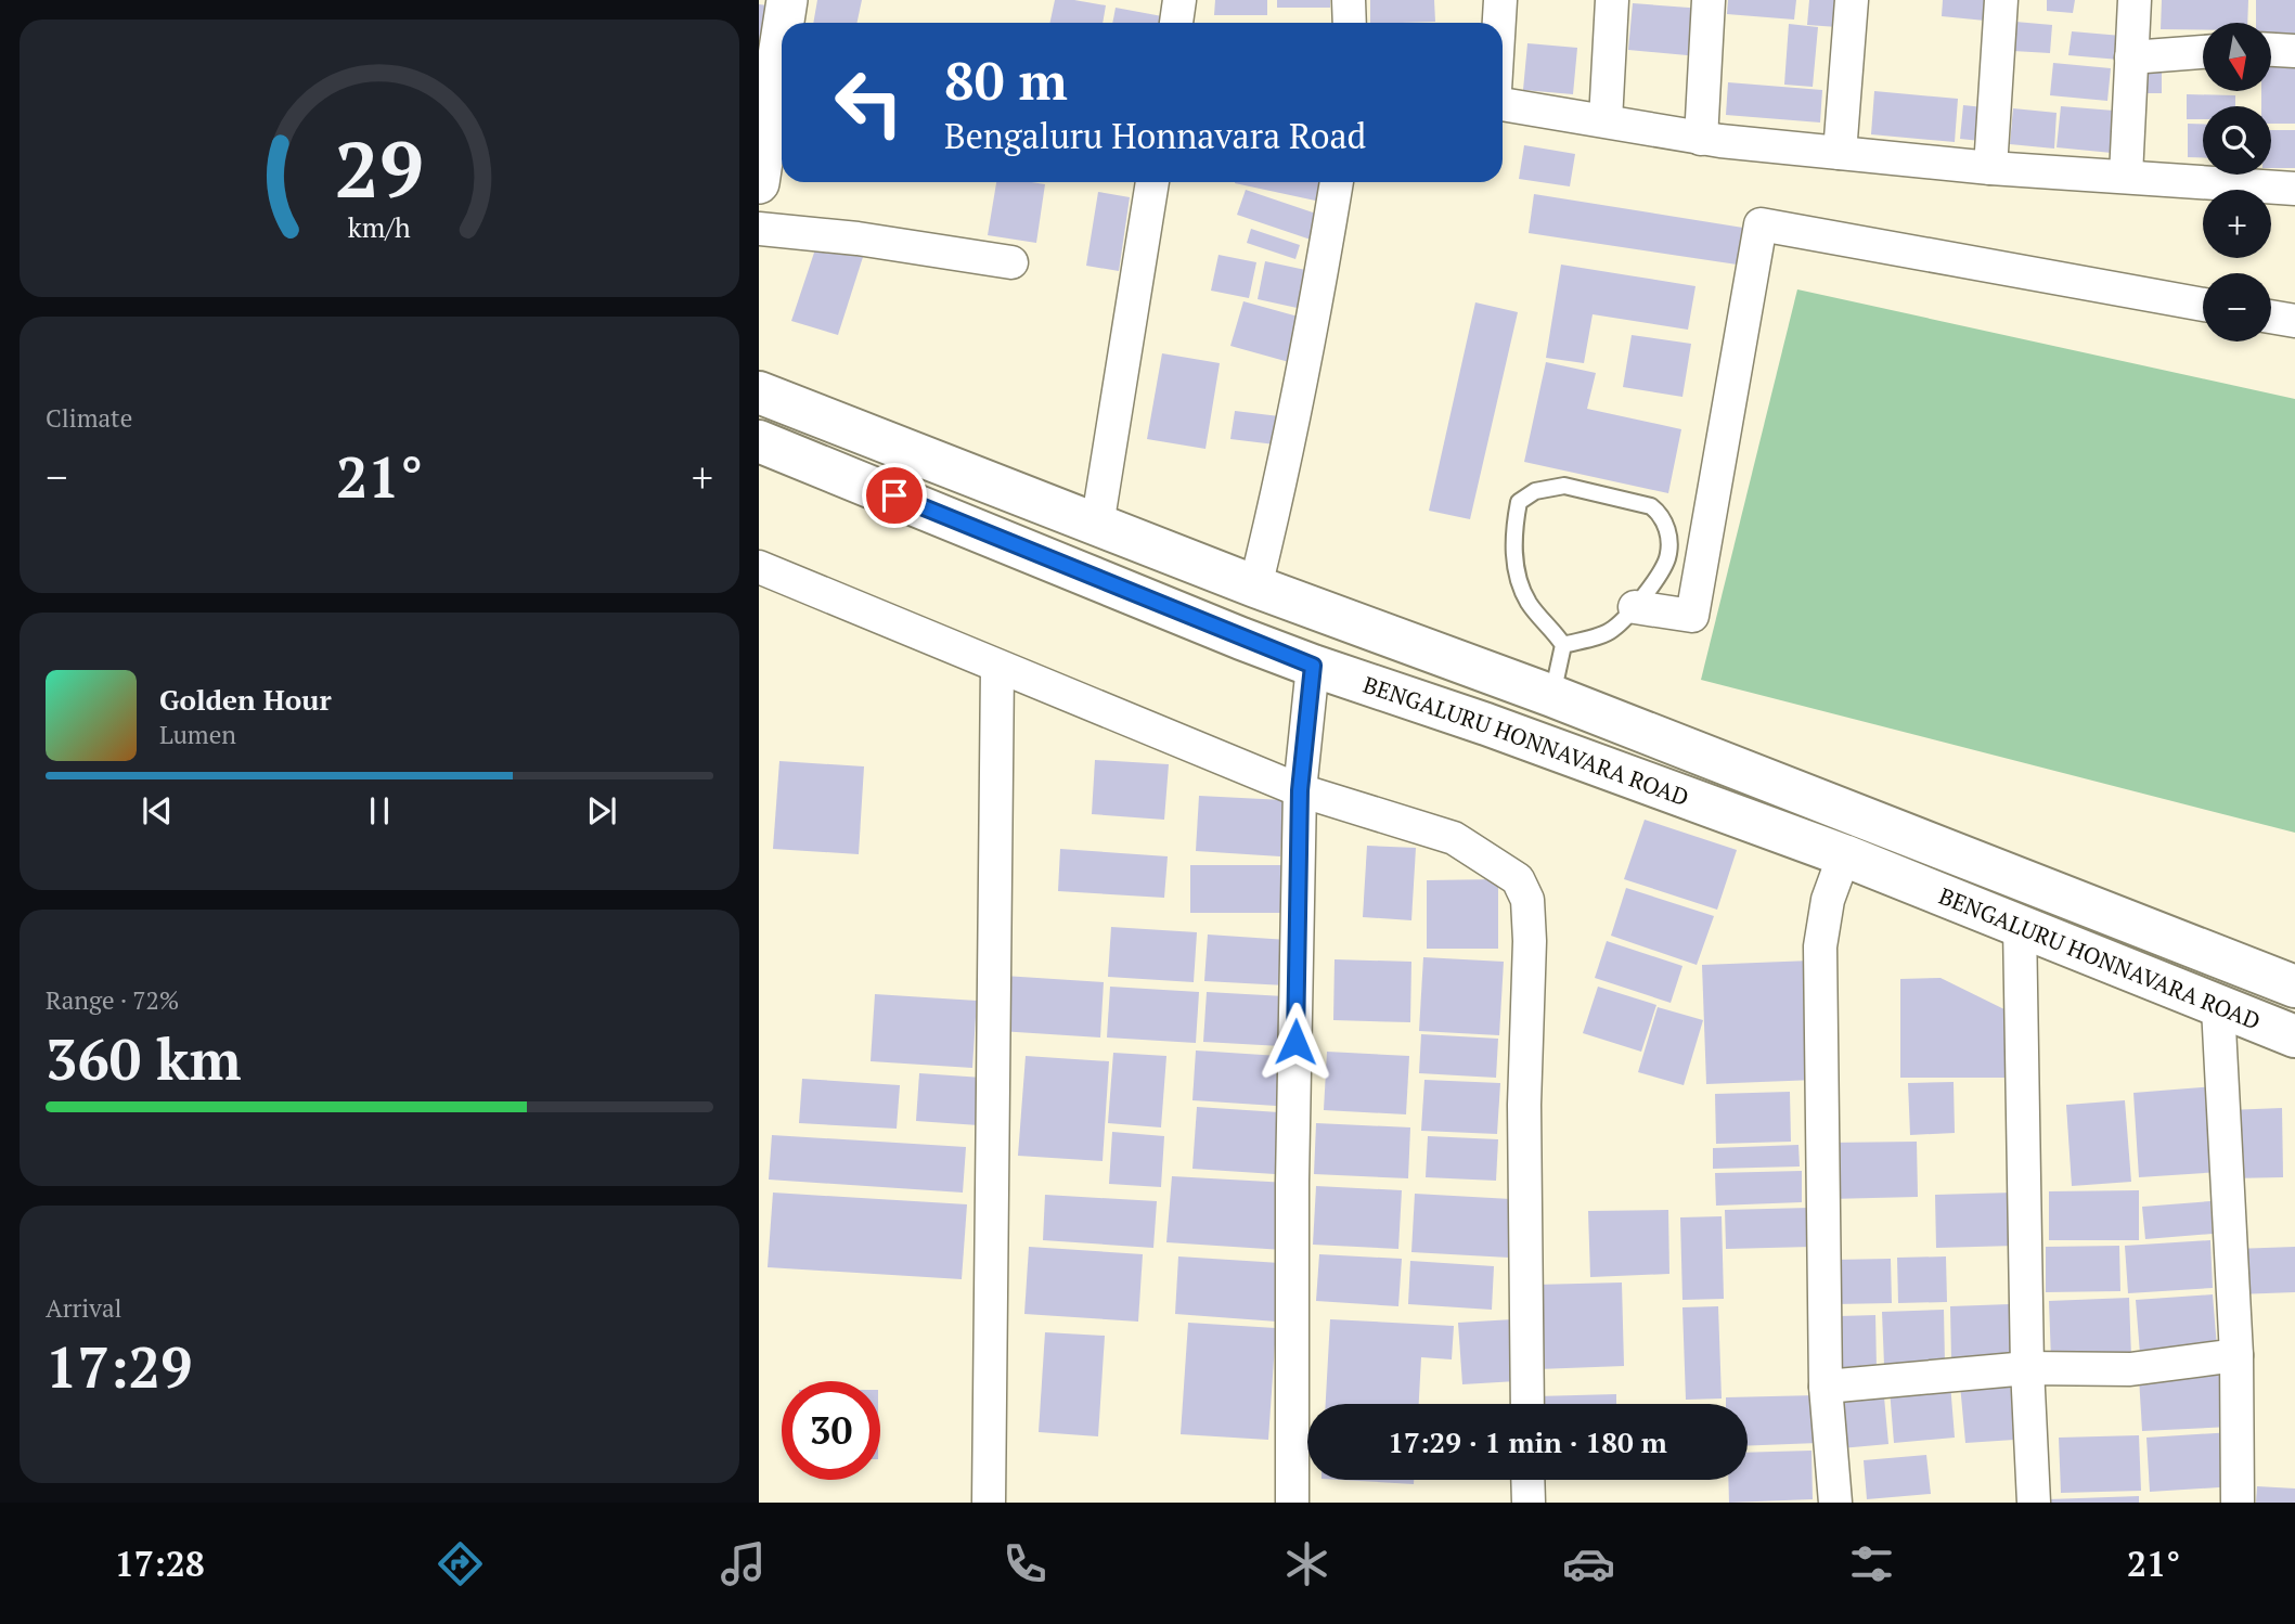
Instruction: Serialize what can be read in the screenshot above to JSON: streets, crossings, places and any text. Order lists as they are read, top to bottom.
{
  "streets": {
    "main road": ["BENGALURU HONNAVARA ROAD"]
  },
  "north": "bottom",
  "page": {
    "map_buttons": ["+", "−"],
    "turn": ["80 m", "Bengaluru Honnavara Road"],
    "tile": [
      "Climate",
      ["Range · 72%", "360 km"],
      ["Arrival", "17:29"]
    ],
    "heat": ["−", "21°", "+"],
    "song": ["Golden Hour", "Lumen"],
    "limit": "30",
    "trip": "17:29 · 1 min · 180 m",
    "tabs": ["17:28", "21°"],
    "gauge": ["29", "km/h"]
  }
}
